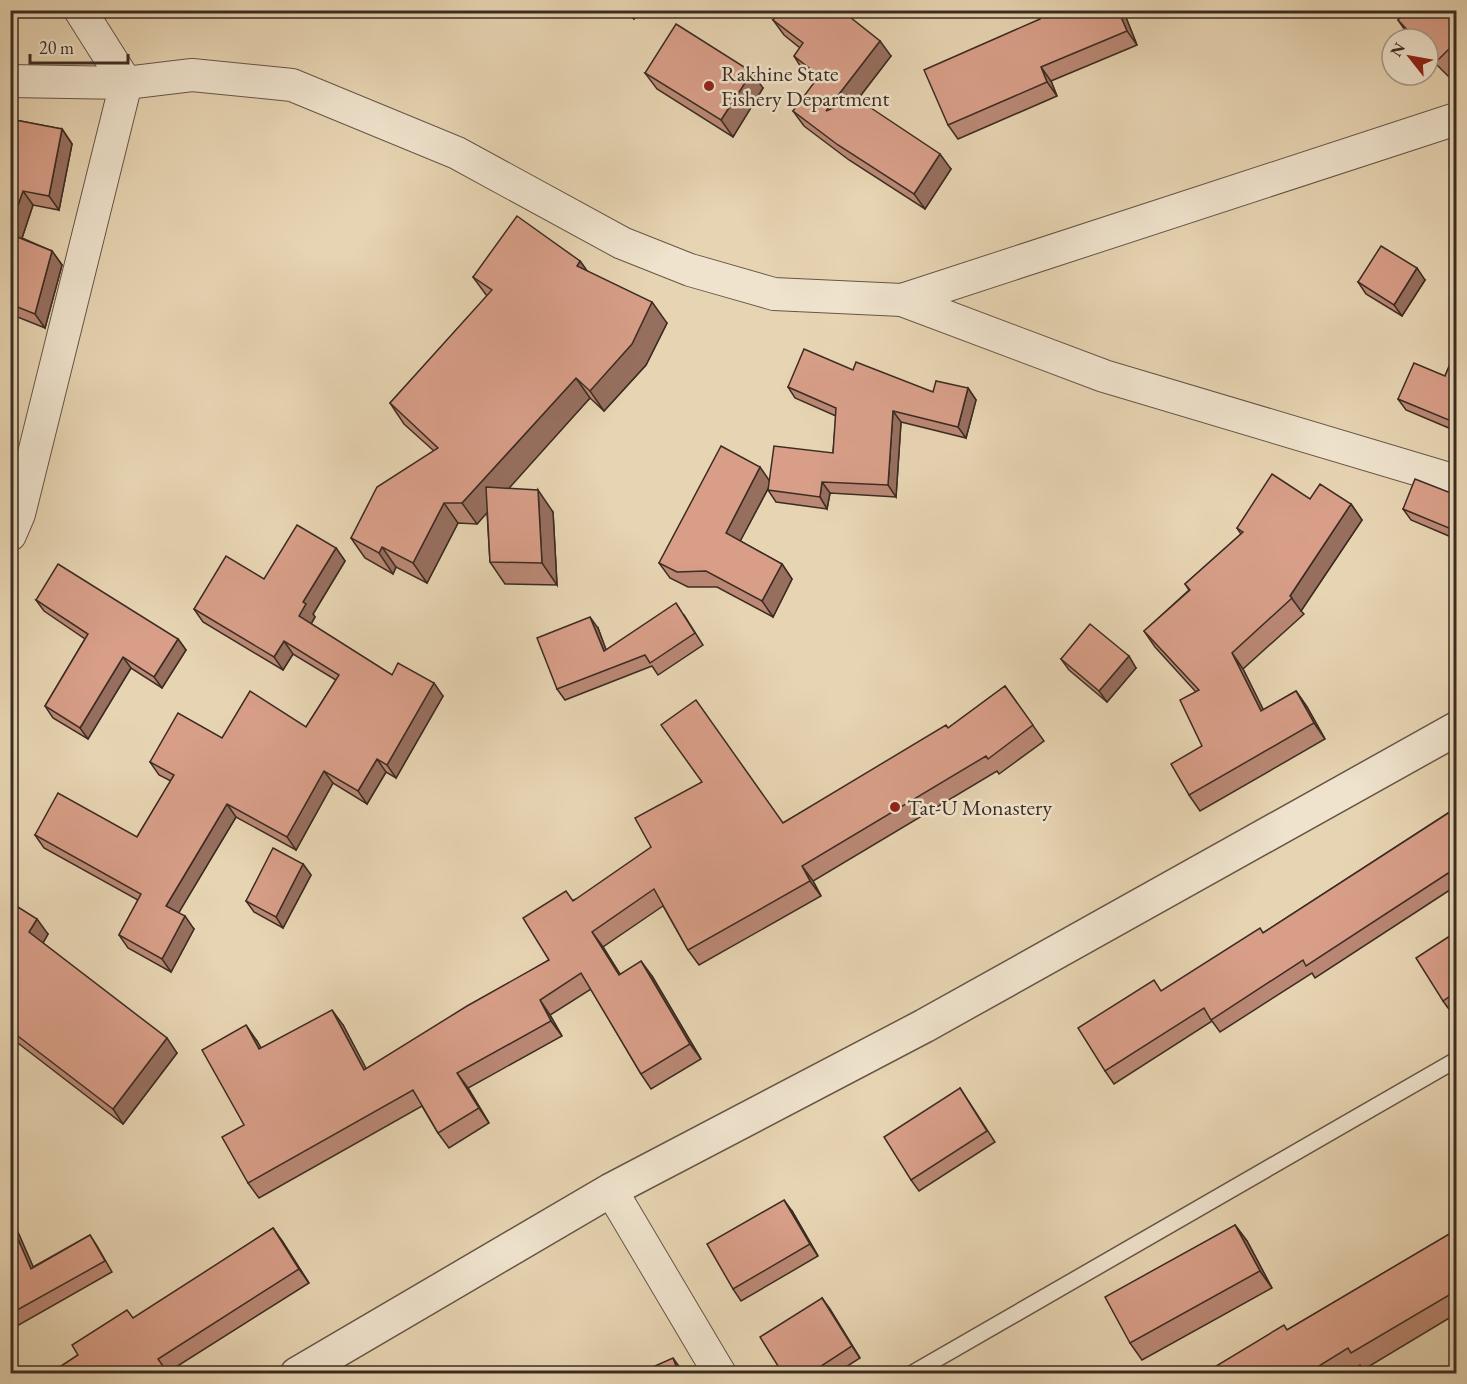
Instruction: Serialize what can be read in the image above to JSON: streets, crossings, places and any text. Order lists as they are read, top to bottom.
{
  "places": ["Rakhine State Fishery Department", "Tat-U Monastery"],
  "scale_bar": "20 m",
  "north": "top left"
}
